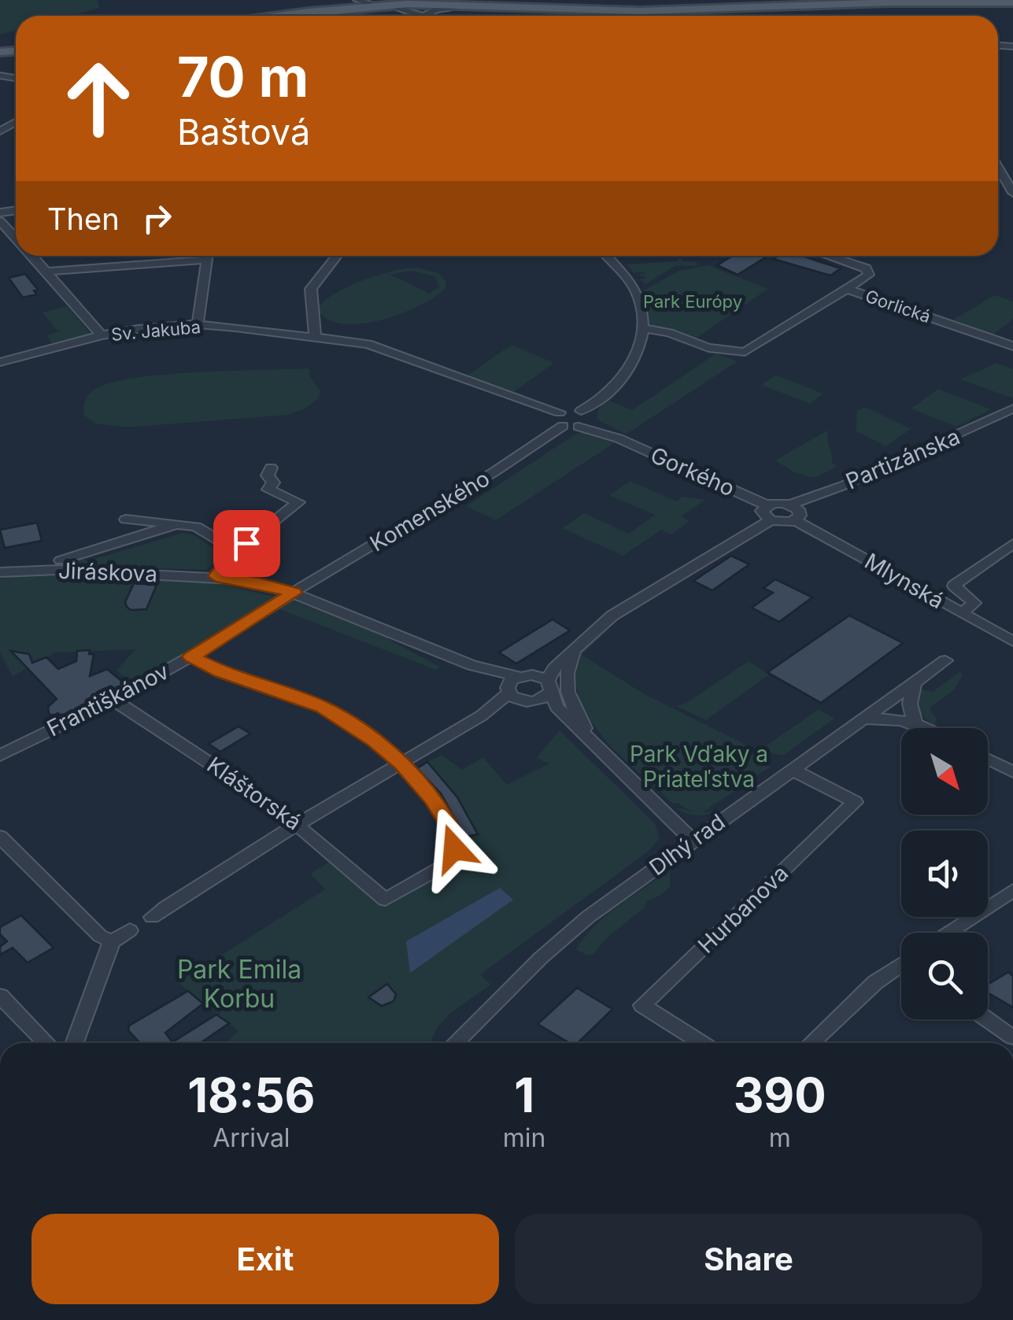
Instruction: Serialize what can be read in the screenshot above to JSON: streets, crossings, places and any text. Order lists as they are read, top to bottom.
{
  "streets": {
    "street": [
      "Gorlická",
      "Sv. Jakuba",
      "Partizánska",
      "Gorkého",
      "Komenského",
      "Jiráskova",
      "Mlynská",
      "Františkánov",
      "Kláštorská",
      "Dlhý rad",
      "Hurbanova"
    ]
  },
  "crossings": [
    ["Partizánska", "Gorkého"],
    ["Komenského", "Jiráskova"],
    ["Komenského", "Františkánov"],
    ["Jiráskova", "Františkánov"],
    ["Jiráskova", "Dlhý rad"],
    ["Františkánov", "Kláštorská"],
    ["Dlhý rad", "Hurbanova"]
  ],
  "parks": ["Park Európy", "Park Vďaky a Priateľstva", "Park Emila Korbu"],
  "north": "bottom right",
  "page": {
    "turn": ["70 m", "Baštová"],
    "then": "Then",
    "eta": [
      "18:56",
      "Arrival",
      "1",
      "min",
      "390",
      "m"
    ],
    "buttons": ["Exit", "Share"]
  }
}
